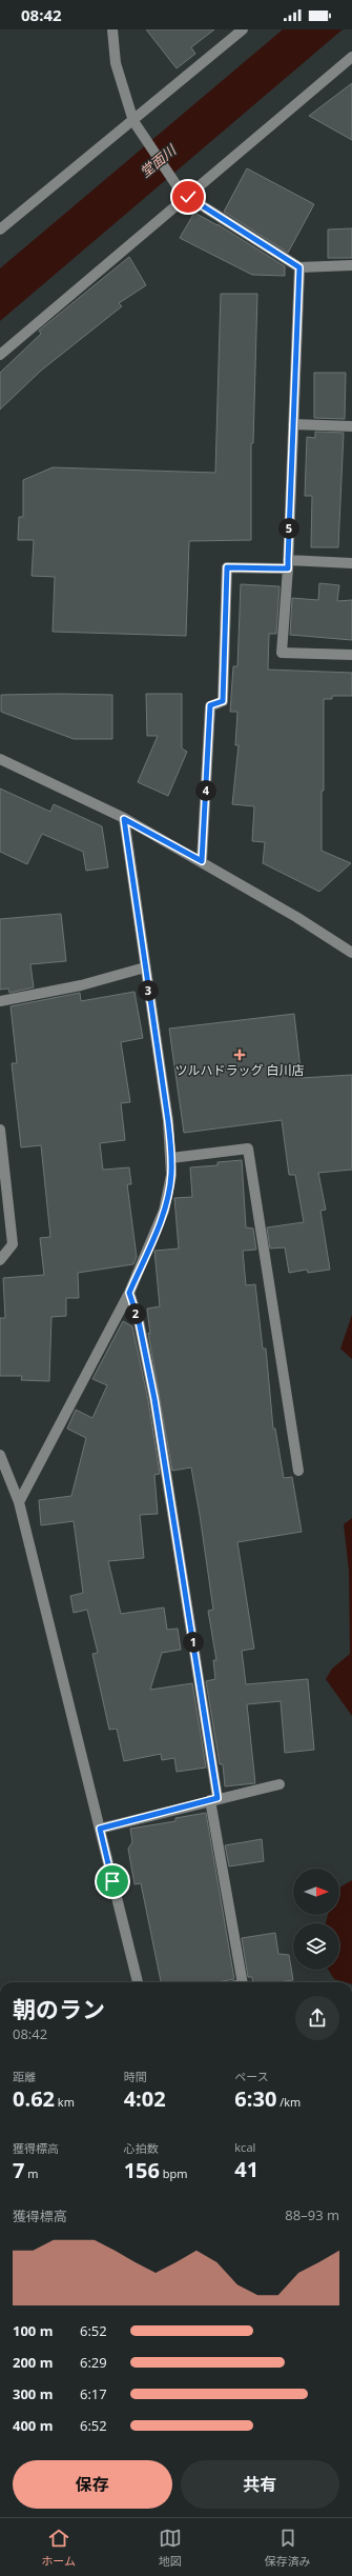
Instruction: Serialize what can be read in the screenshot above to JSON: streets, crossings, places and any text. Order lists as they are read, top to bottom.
{
  "water": ["堂面川"],
  "places": {
    "health": ["ツルハドラッグ 白川店"]
  },
  "north": "right",
  "page": {
    "status": "08:42",
    "pins": [
      "5",
      "4",
      "3",
      "2",
      "1"
    ],
    "heading": ["朝のラン", "08:42"],
    "stats": [
      ["距離", "0.62 km"],
      ["時間", "4:02"],
      ["ペース", "6:30 /km"],
      ["獲得標高", "7 m"],
      ["心拍数", "156 bpm"],
      ["kcal", "41"]
    ],
    "chart": ["獲得標高", "88–93 m"],
    "list": [
      {
        "name": "100 m",
        "note": "6:52"
      },
      {
        "name": "200 m",
        "note": "6:29"
      },
      {
        "name": "300 m",
        "note": "6:17"
      },
      {
        "name": "400 m",
        "note": "6:52"
      }
    ],
    "buttons": ["保存", "共有"],
    "tabs": ["ホーム", "地図", "保存済み"]
  }
}
